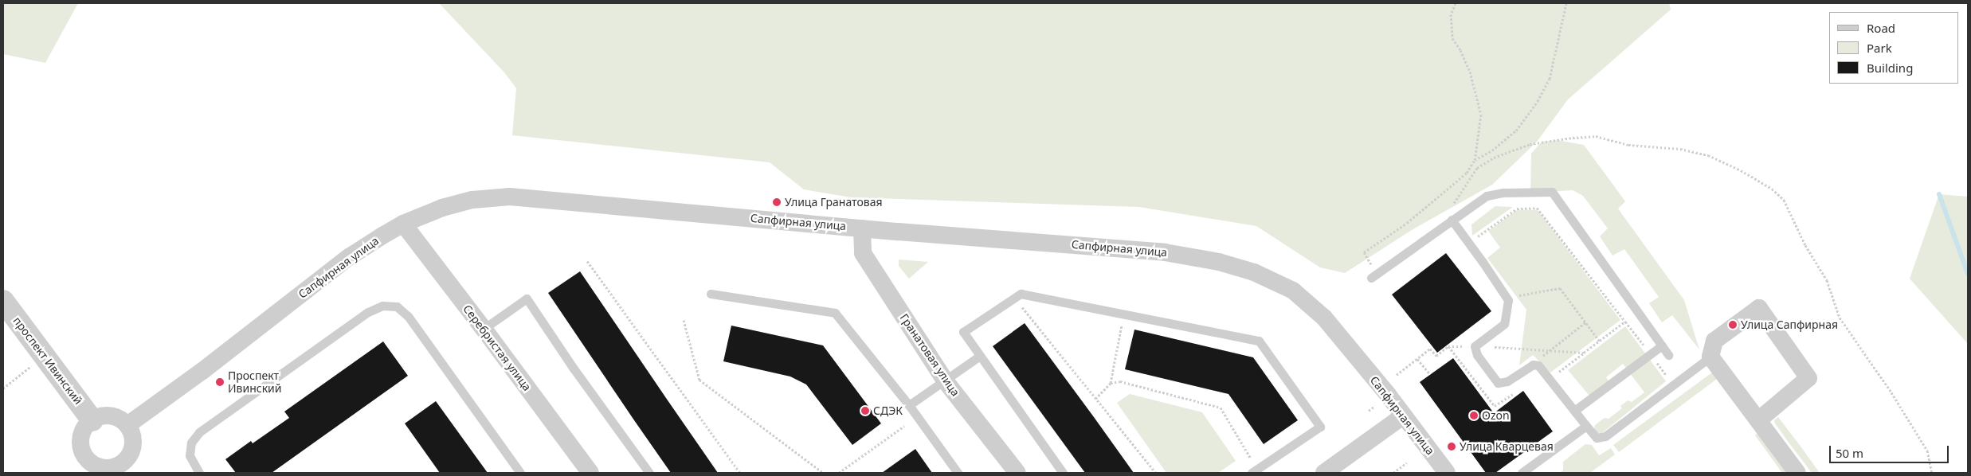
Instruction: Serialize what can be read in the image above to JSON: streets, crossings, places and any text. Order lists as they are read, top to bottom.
{
  "streets": {
    "street": [
      "Сапфирная улица",
      "Серебристая улица",
      "Гранатовая улица",
      "проспект Ивинский"
    ]
  },
  "crossings": [
    ["Сапфирная улица", "Серебристая улица"],
    ["Сапфирная улица", "Гранатовая улица"],
    ["Сапфирная улица", "проспект Ивинский"]
  ],
  "places": [
    "Улица Гранатовая",
    "Улица Сапфирная",
    "Проспект Ивинский",
    "СДЭК",
    "Ozon",
    "Улица Кварцевая"
  ],
  "legend": ["Road", "Park", "Building"],
  "scale_bar": "50 m"
}
